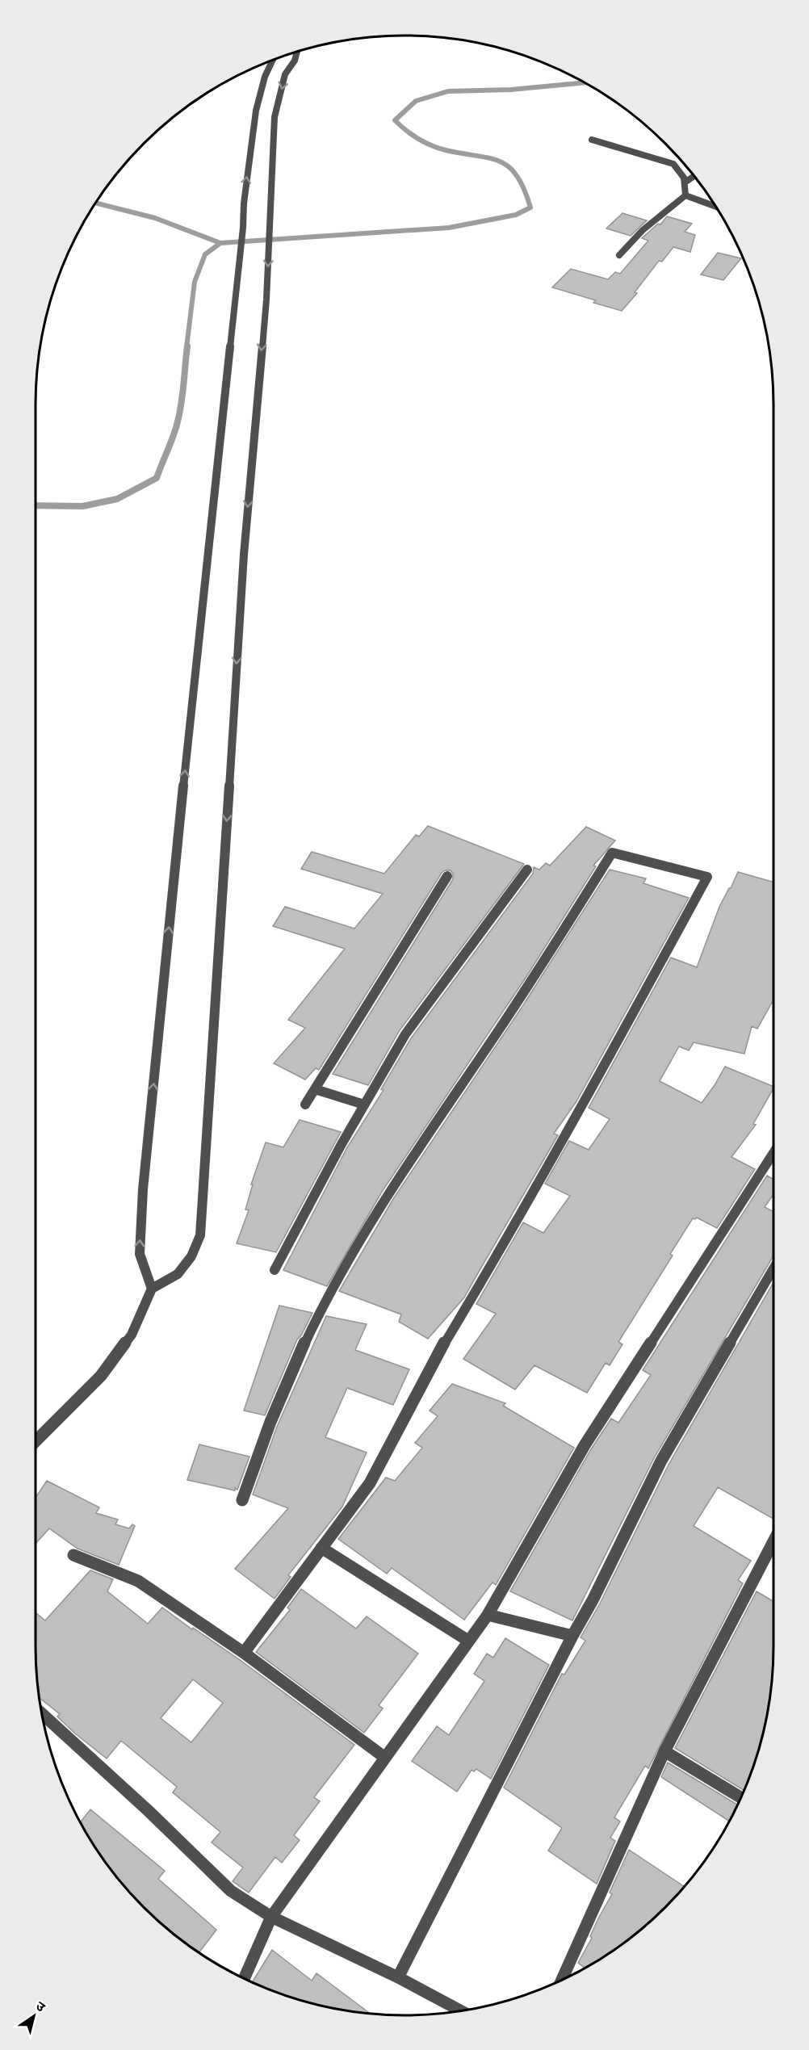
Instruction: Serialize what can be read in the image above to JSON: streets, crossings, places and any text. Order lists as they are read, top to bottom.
{
  "north": "top right"
}
